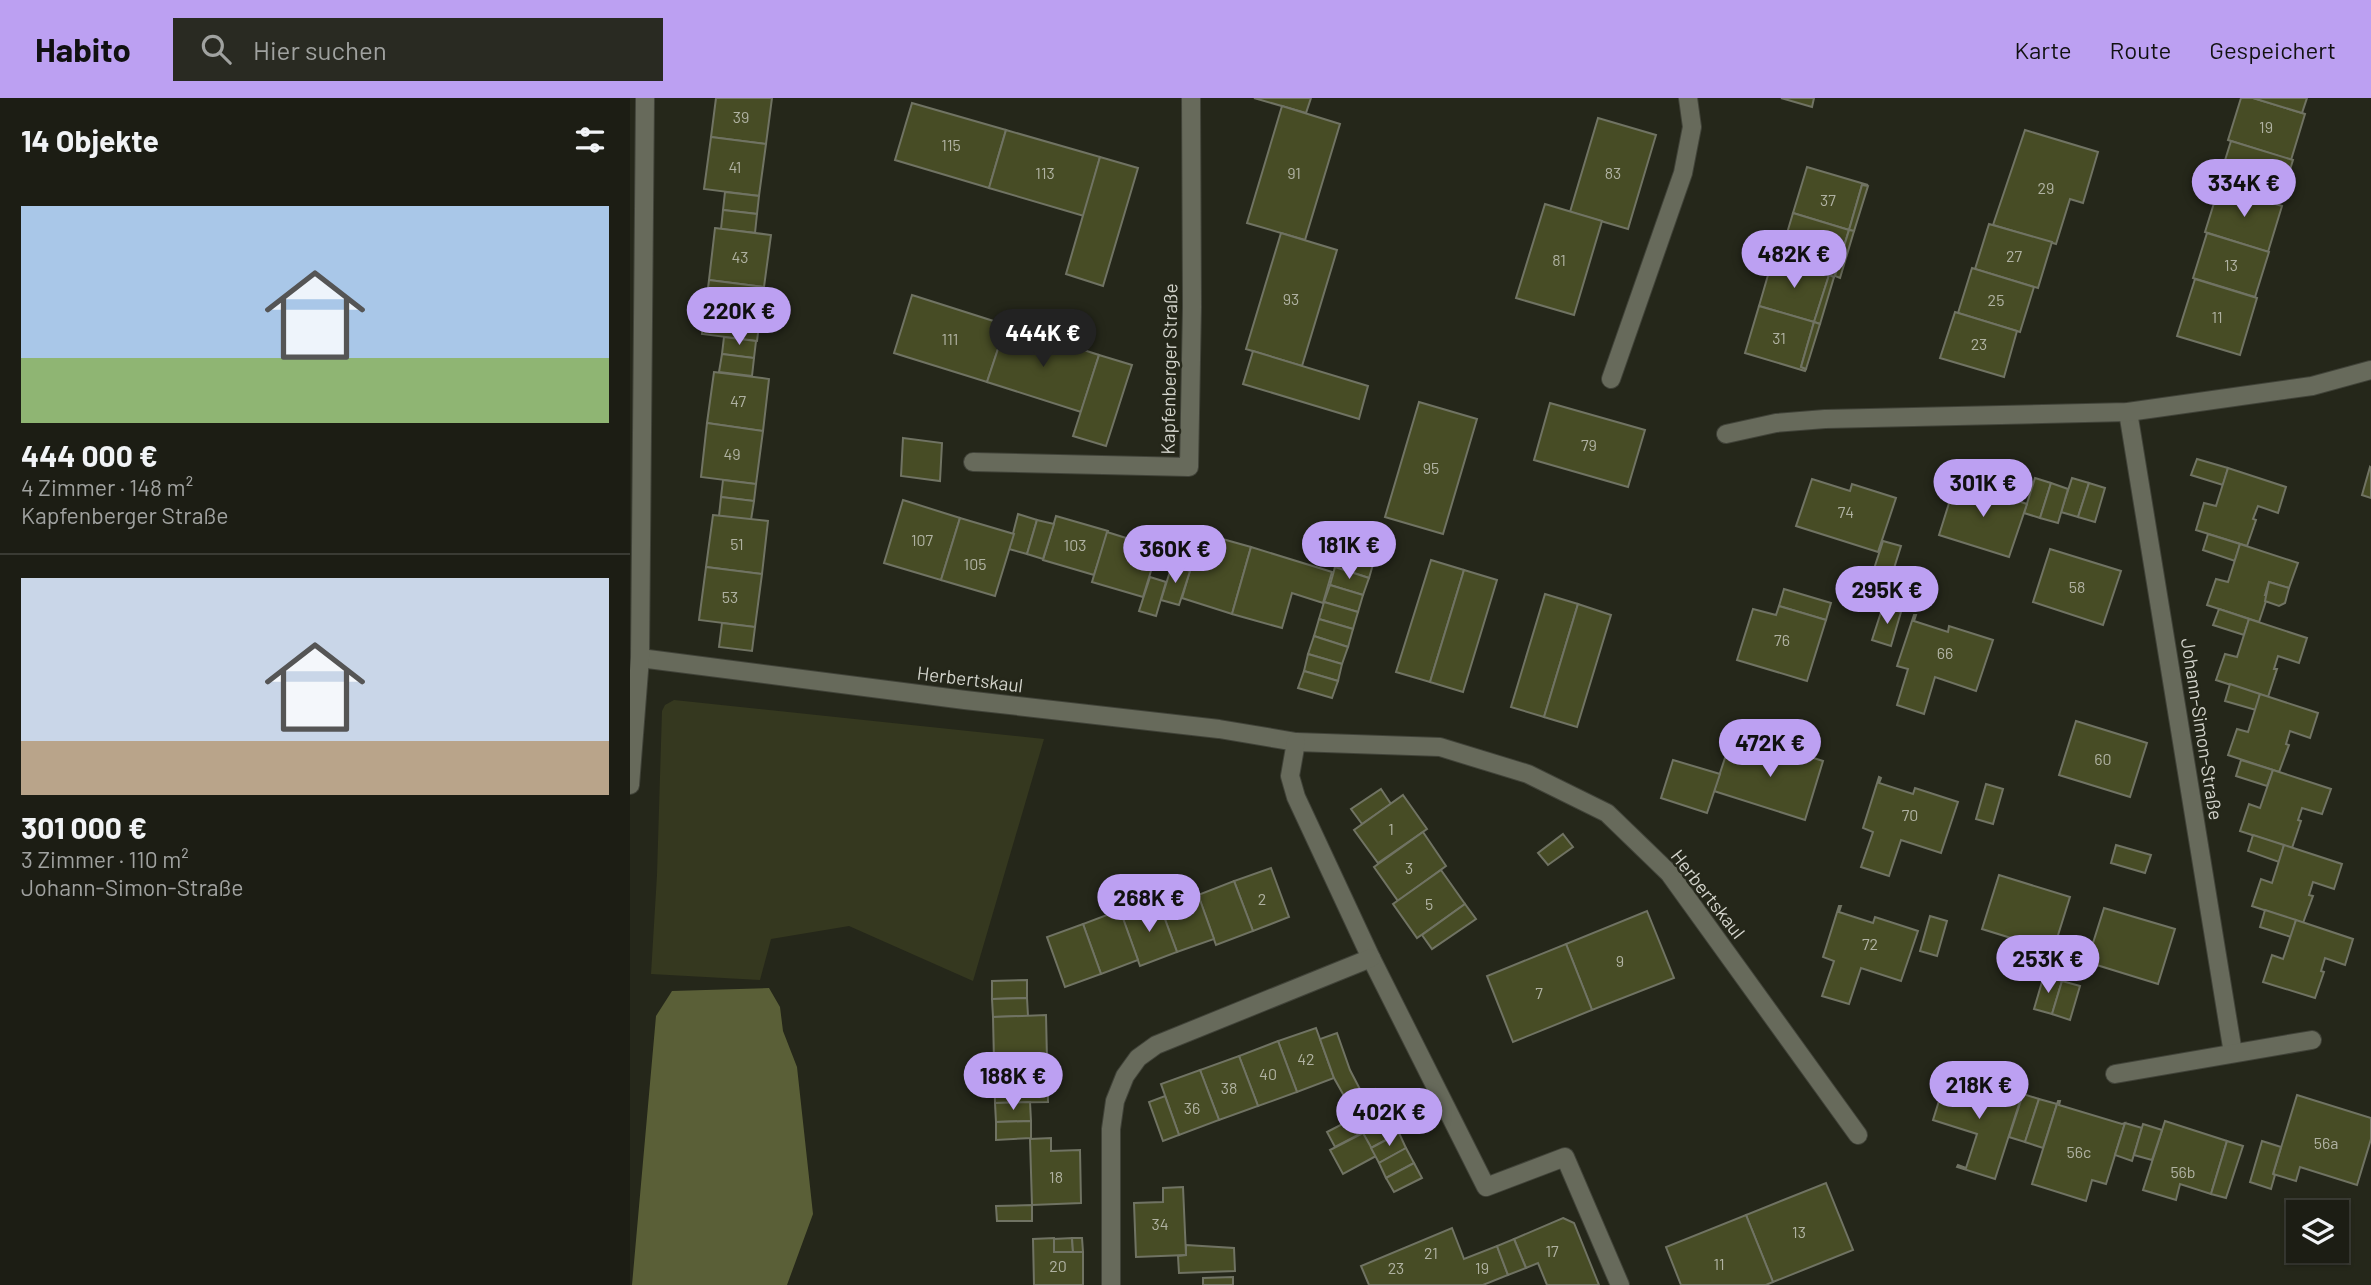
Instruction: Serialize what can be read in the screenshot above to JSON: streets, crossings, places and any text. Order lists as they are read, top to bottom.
{
  "streets": {
    "street": ["Kapfenberger Straße", "Herbertskaul", "Johann-Simon-Straße"]
  },
  "house_numbers": [
    "39",
    "19",
    "115",
    "41",
    "113",
    "91",
    "83",
    "29",
    "37",
    "27",
    "43",
    "81",
    "13",
    "93",
    "25",
    "11",
    "31",
    "111",
    "23",
    "47",
    "79",
    "49",
    "95",
    "74",
    "107",
    "51",
    "103",
    "105",
    "58",
    "53",
    "76",
    "66",
    "60",
    "70",
    "1",
    "3",
    "2",
    "5",
    "72",
    "9",
    "7",
    "42",
    "40",
    "38",
    "36",
    "56a",
    "56c",
    "56b",
    "18",
    "34",
    "13",
    "17",
    "21",
    "11",
    "20",
    "23",
    "19"
  ],
  "page": {
    "header": "Habito",
    "search": "Hier suchen",
    "nav": ["Karte", "Route", "Gespeichert"],
    "heading": "14 Objekte",
    "price": [
      "334K €",
      "482K €",
      "220K €",
      "444K €",
      "301K €",
      "181K €",
      "360K €",
      "295K €",
      "472K €",
      "268K €",
      "253K €",
      "188K €",
      "218K €",
      "402K €"
    ],
    "list": [
      {
        "name": "444 000 €",
        "note": "4 Zimmer · 148 m² · Kapfenberger Straße"
      },
      {
        "name": "301 000 €",
        "note": "3 Zimmer · 110 m² · Johann-Simon-Straße"
      }
    ]
  }
}
